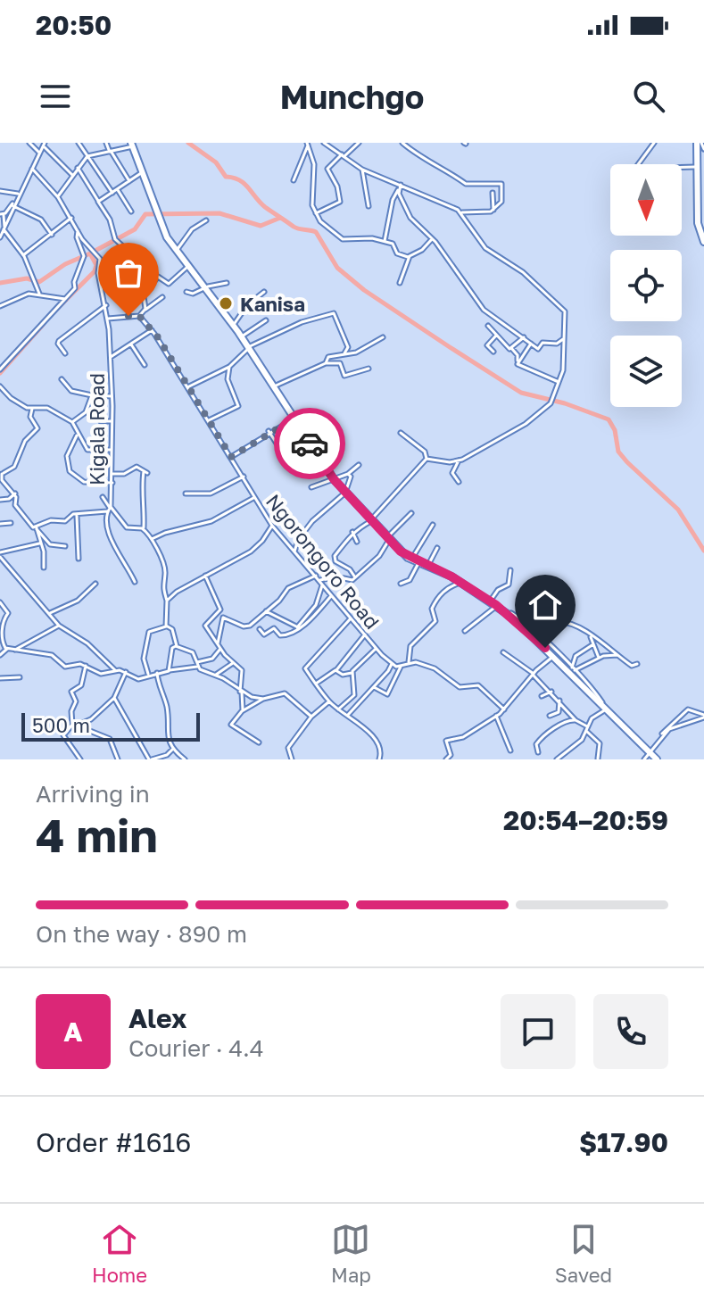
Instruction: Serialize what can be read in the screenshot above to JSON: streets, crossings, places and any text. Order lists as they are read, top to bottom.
{
  "streets": {
    "street": ["Kigala Road", "Ngorongoro Road"]
  },
  "places": ["Kanisa"],
  "scale_bar": "500 m",
  "north": "bottom",
  "page": {
    "status": "20:50",
    "header": "Munchgo",
    "scale": "500 m",
    "heading": ["4 min", "Arriving in", "20:54–20:59"],
    "panel": [
      "Alex",
      "Courier · 4.4",
      "Order #1616",
      "$17.90"
    ],
    "bar": "On the way · 890 m",
    "round": "A",
    "tabs": ["Home", "Map", "Saved"]
  }
}
